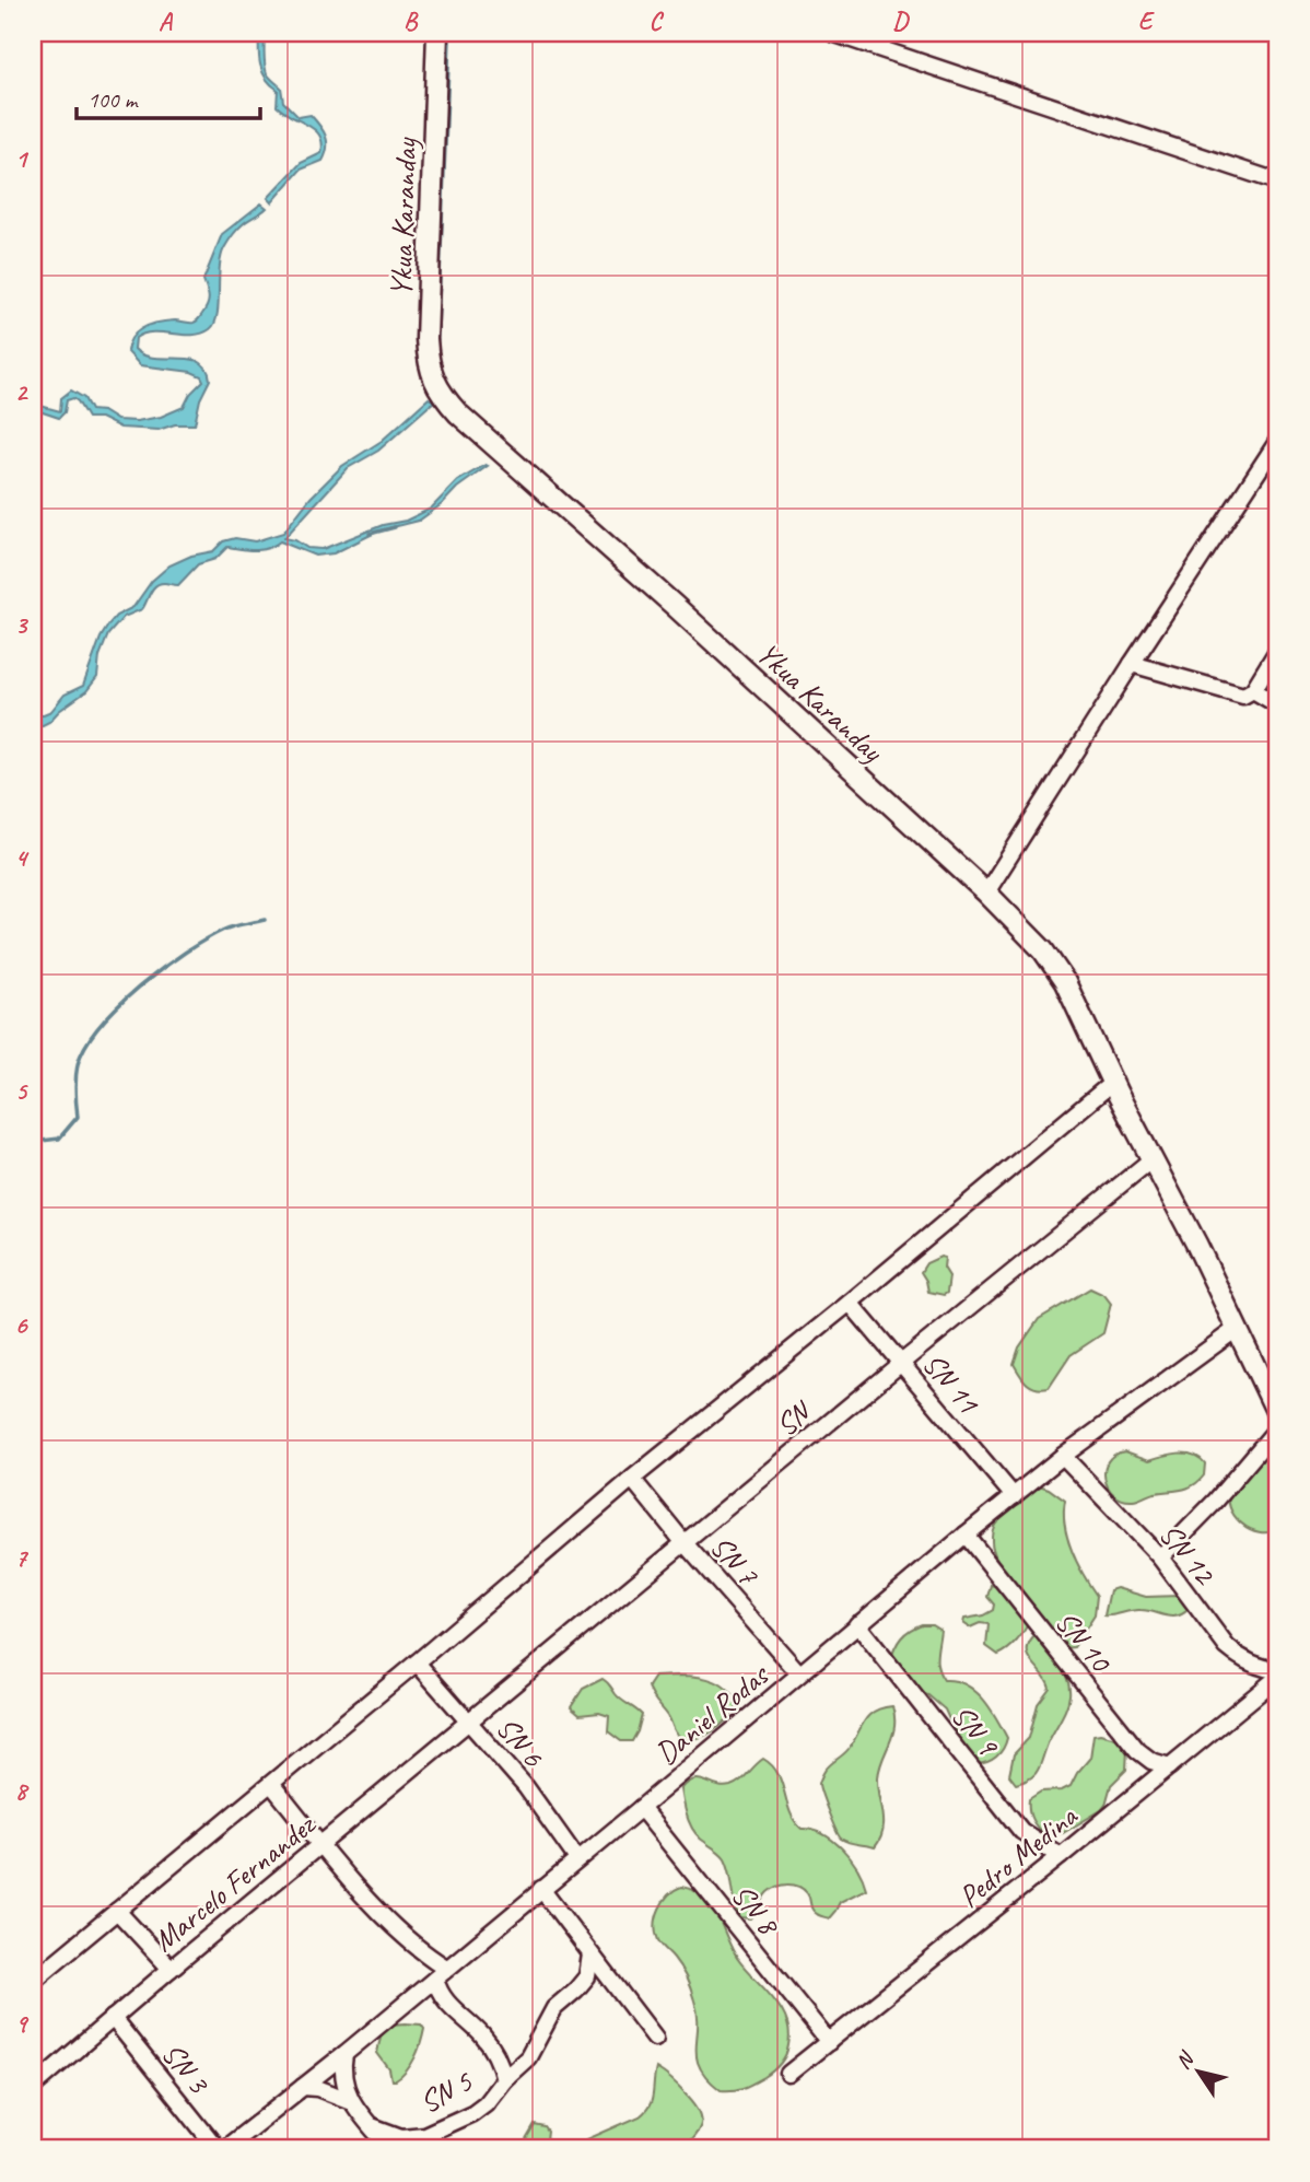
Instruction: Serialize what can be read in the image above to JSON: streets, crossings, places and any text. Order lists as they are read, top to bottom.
{
  "streets": {
    "street": [
      "Ykua Karanday",
      "SN 11",
      "SN",
      "SN 12",
      "SN 7",
      "SN 10",
      "Daniel Rodas",
      "SN 9",
      "SN 6",
      "Pedro Medina",
      "Marcelo Fernandez",
      "SN 8",
      "SN 3",
      "SN 5"
    ]
  },
  "crossings": [
    ["Ykua Karanday", "SN"],
    ["Ykua Karanday", "Daniel Rodas"],
    ["SN 11", "SN"],
    ["SN 11", "Daniel Rodas"],
    ["SN", "SN 7"],
    ["SN", "SN 6"],
    ["SN", "Marcelo Fernandez"],
    ["SN 12", "Daniel Rodas"],
    ["SN 7", "Daniel Rodas"],
    ["SN 10", "Daniel Rodas"],
    ["SN 10", "Pedro Medina"],
    ["Daniel Rodas", "SN 9"],
    ["Daniel Rodas", "SN 6"],
    ["Daniel Rodas", "SN 8"],
    ["Daniel Rodas", "SN 5"],
    ["SN 9", "Pedro Medina"],
    ["SN 6", "Marcelo Fernandez"],
    ["Pedro Medina", "SN 8"],
    ["Marcelo Fernandez", "SN 3"],
    ["Marcelo Fernandez", "SN 5"]
  ],
  "scale_bar": "100 m",
  "north": "top left",
  "grid": {
    "columns": [
      "A",
      "B",
      "C",
      "D",
      "E"
    ],
    "rows": [
      "1",
      "2",
      "3",
      "4",
      "5",
      "6",
      "7",
      "8",
      "9"
    ]
  }
}
